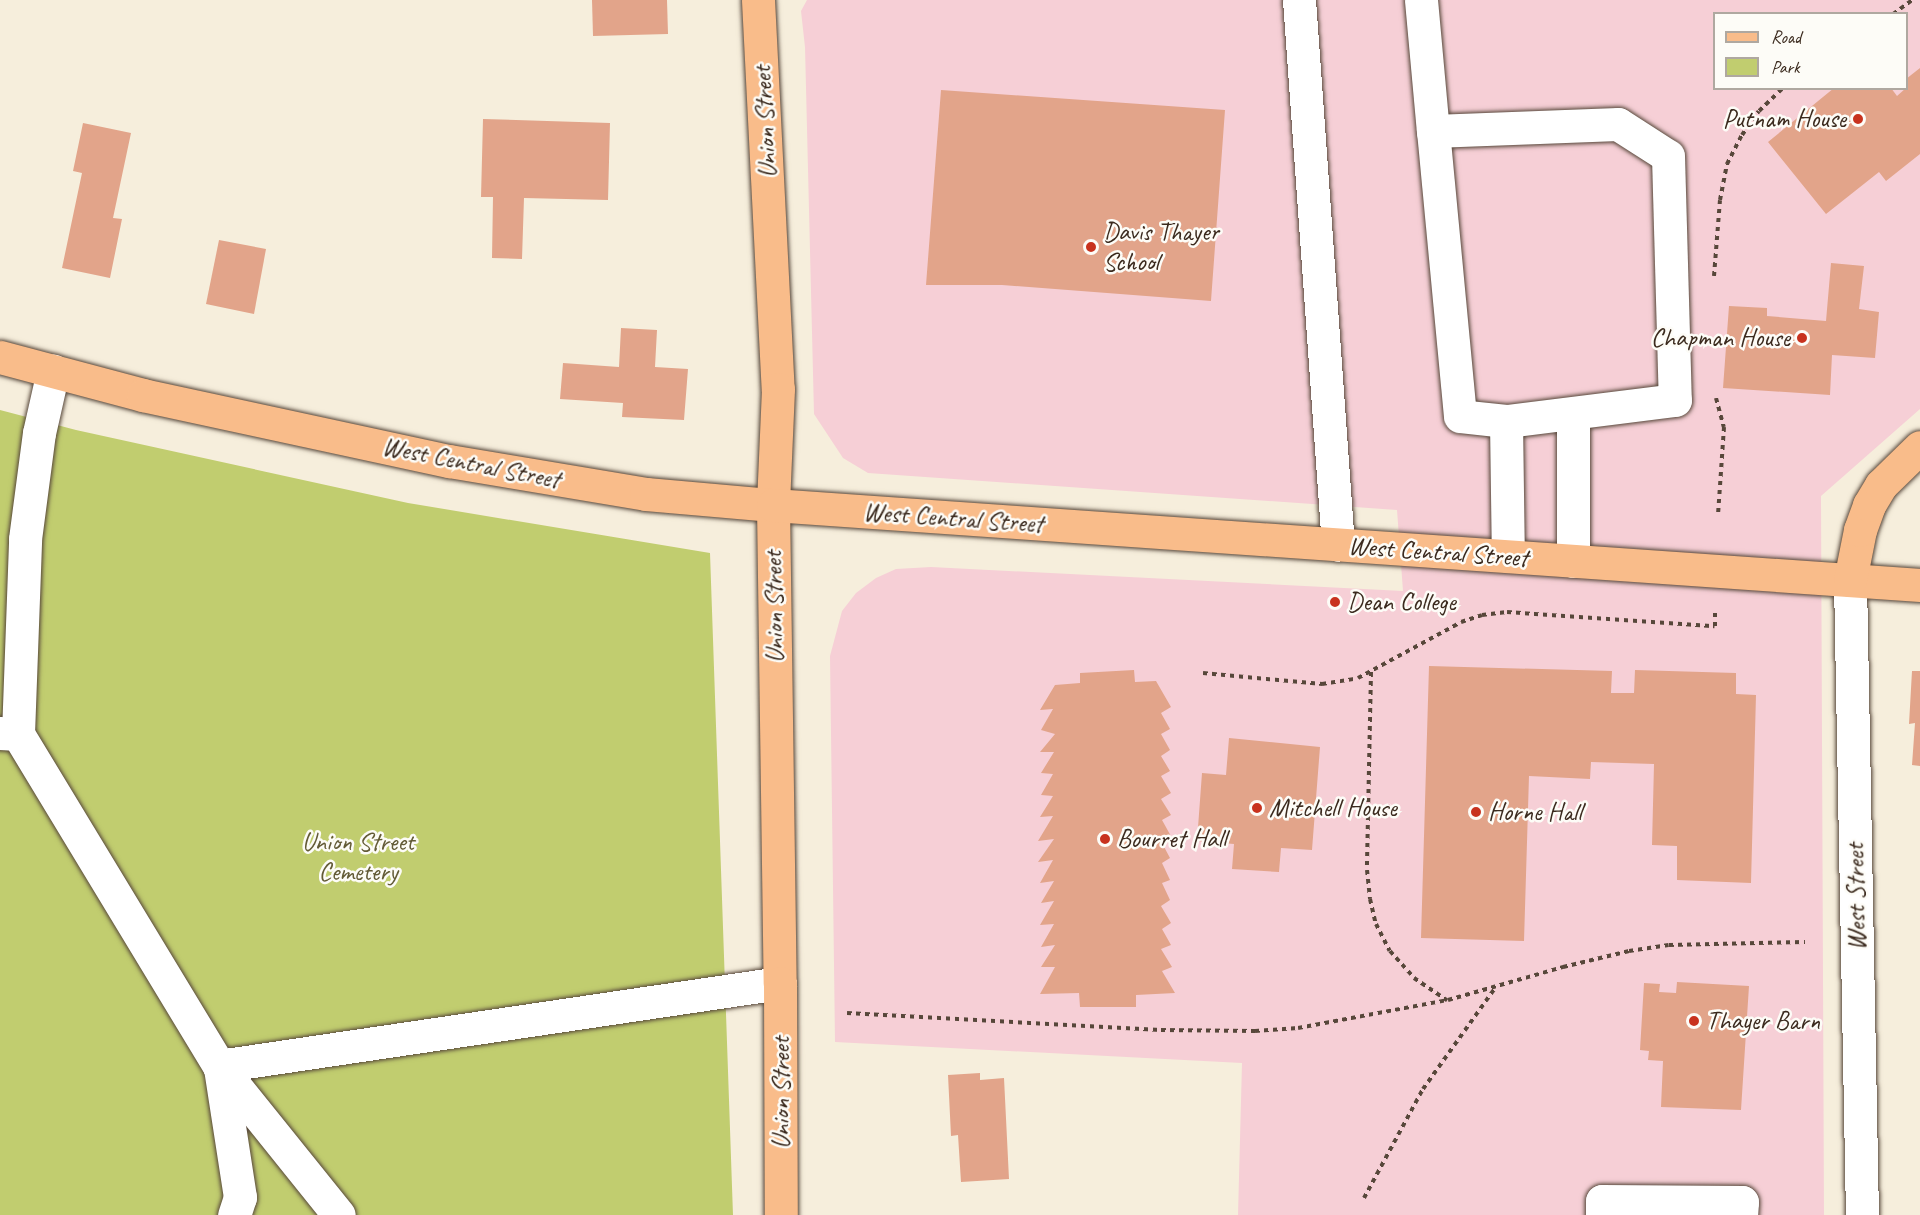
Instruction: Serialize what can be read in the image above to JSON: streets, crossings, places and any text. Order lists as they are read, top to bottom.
{
  "streets": {
    "main road": ["Union Street", "West Central Street"],
    "street": ["West Street"]
  },
  "crossings": [
    ["Union Street", "West Central Street"],
    ["West Central Street", "West Street"]
  ],
  "parks": ["Union Street Cemetery"],
  "places": [
    "Putnam House",
    "Davis Thayer School",
    "Chapman House",
    "Dean College",
    "Mitchell House",
    "Horne Hall",
    "Bourret Hall",
    "Thayer Barn"
  ],
  "legend": ["Road", "Park"]
}
